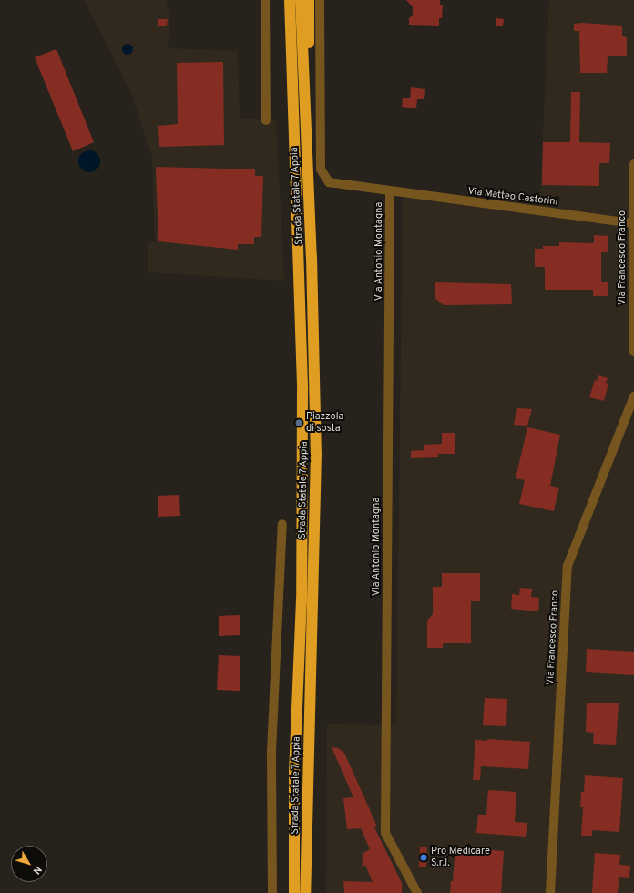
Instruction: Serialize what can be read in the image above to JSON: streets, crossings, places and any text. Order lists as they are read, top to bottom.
{
  "streets": {
    "highway": ["Strada Statale 7 Appia"],
    "street": ["Via Matteo Castorini", "Via Antonio Montagna", "Via Francesco Franco"]
  },
  "crossings": [
    ["Via Matteo Castorini", "Via Antonio Montagna"],
    ["Via Matteo Castorini", "Via Francesco Franco"]
  ],
  "places": ["Piazzola di sosta", "Pro Medicare S.r.l."],
  "north": "bottom right"
}
